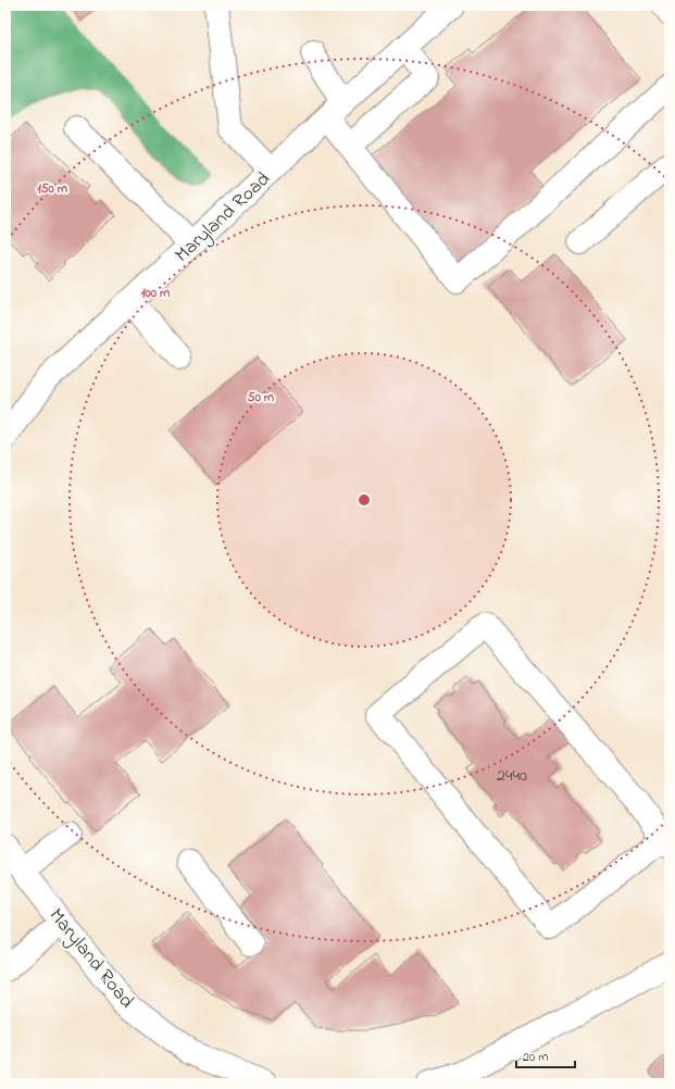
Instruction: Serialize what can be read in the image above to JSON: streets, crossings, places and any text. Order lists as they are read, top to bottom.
{
  "streets": {
    "street": ["Maryland Road"]
  },
  "house_numbers": ["2440"],
  "scale_bar": "20 m",
  "rings": ["150 m", "100 m", "50 m"]
}
